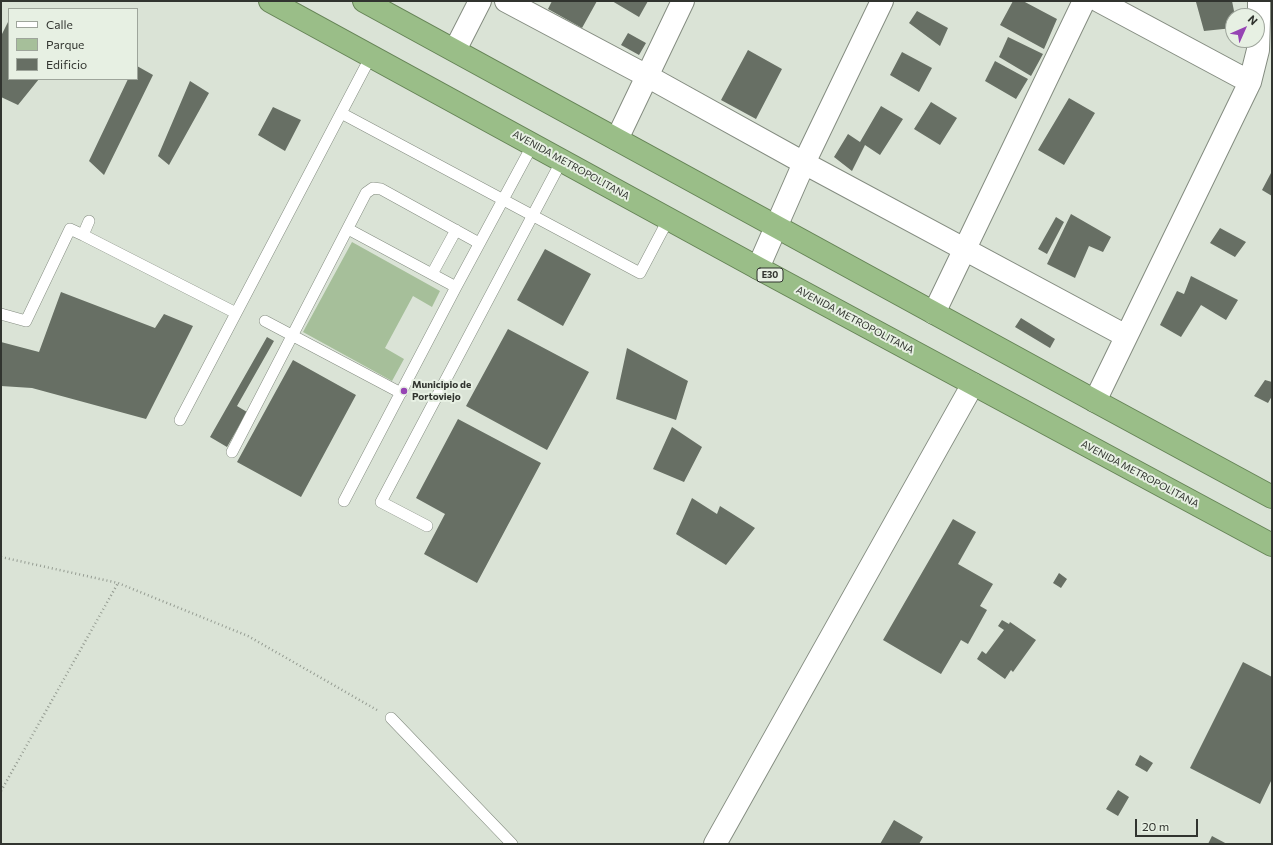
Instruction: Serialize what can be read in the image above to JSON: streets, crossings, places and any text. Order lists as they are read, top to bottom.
{
  "streets": {
    "highway": ["AVENIDA METROPOLITANA", "E30"]
  },
  "places": ["Municipio de Portoviejo"],
  "legend": ["Calle", "Parque", "Edificio"],
  "scale_bar": "20 m",
  "north": "top right"
}
